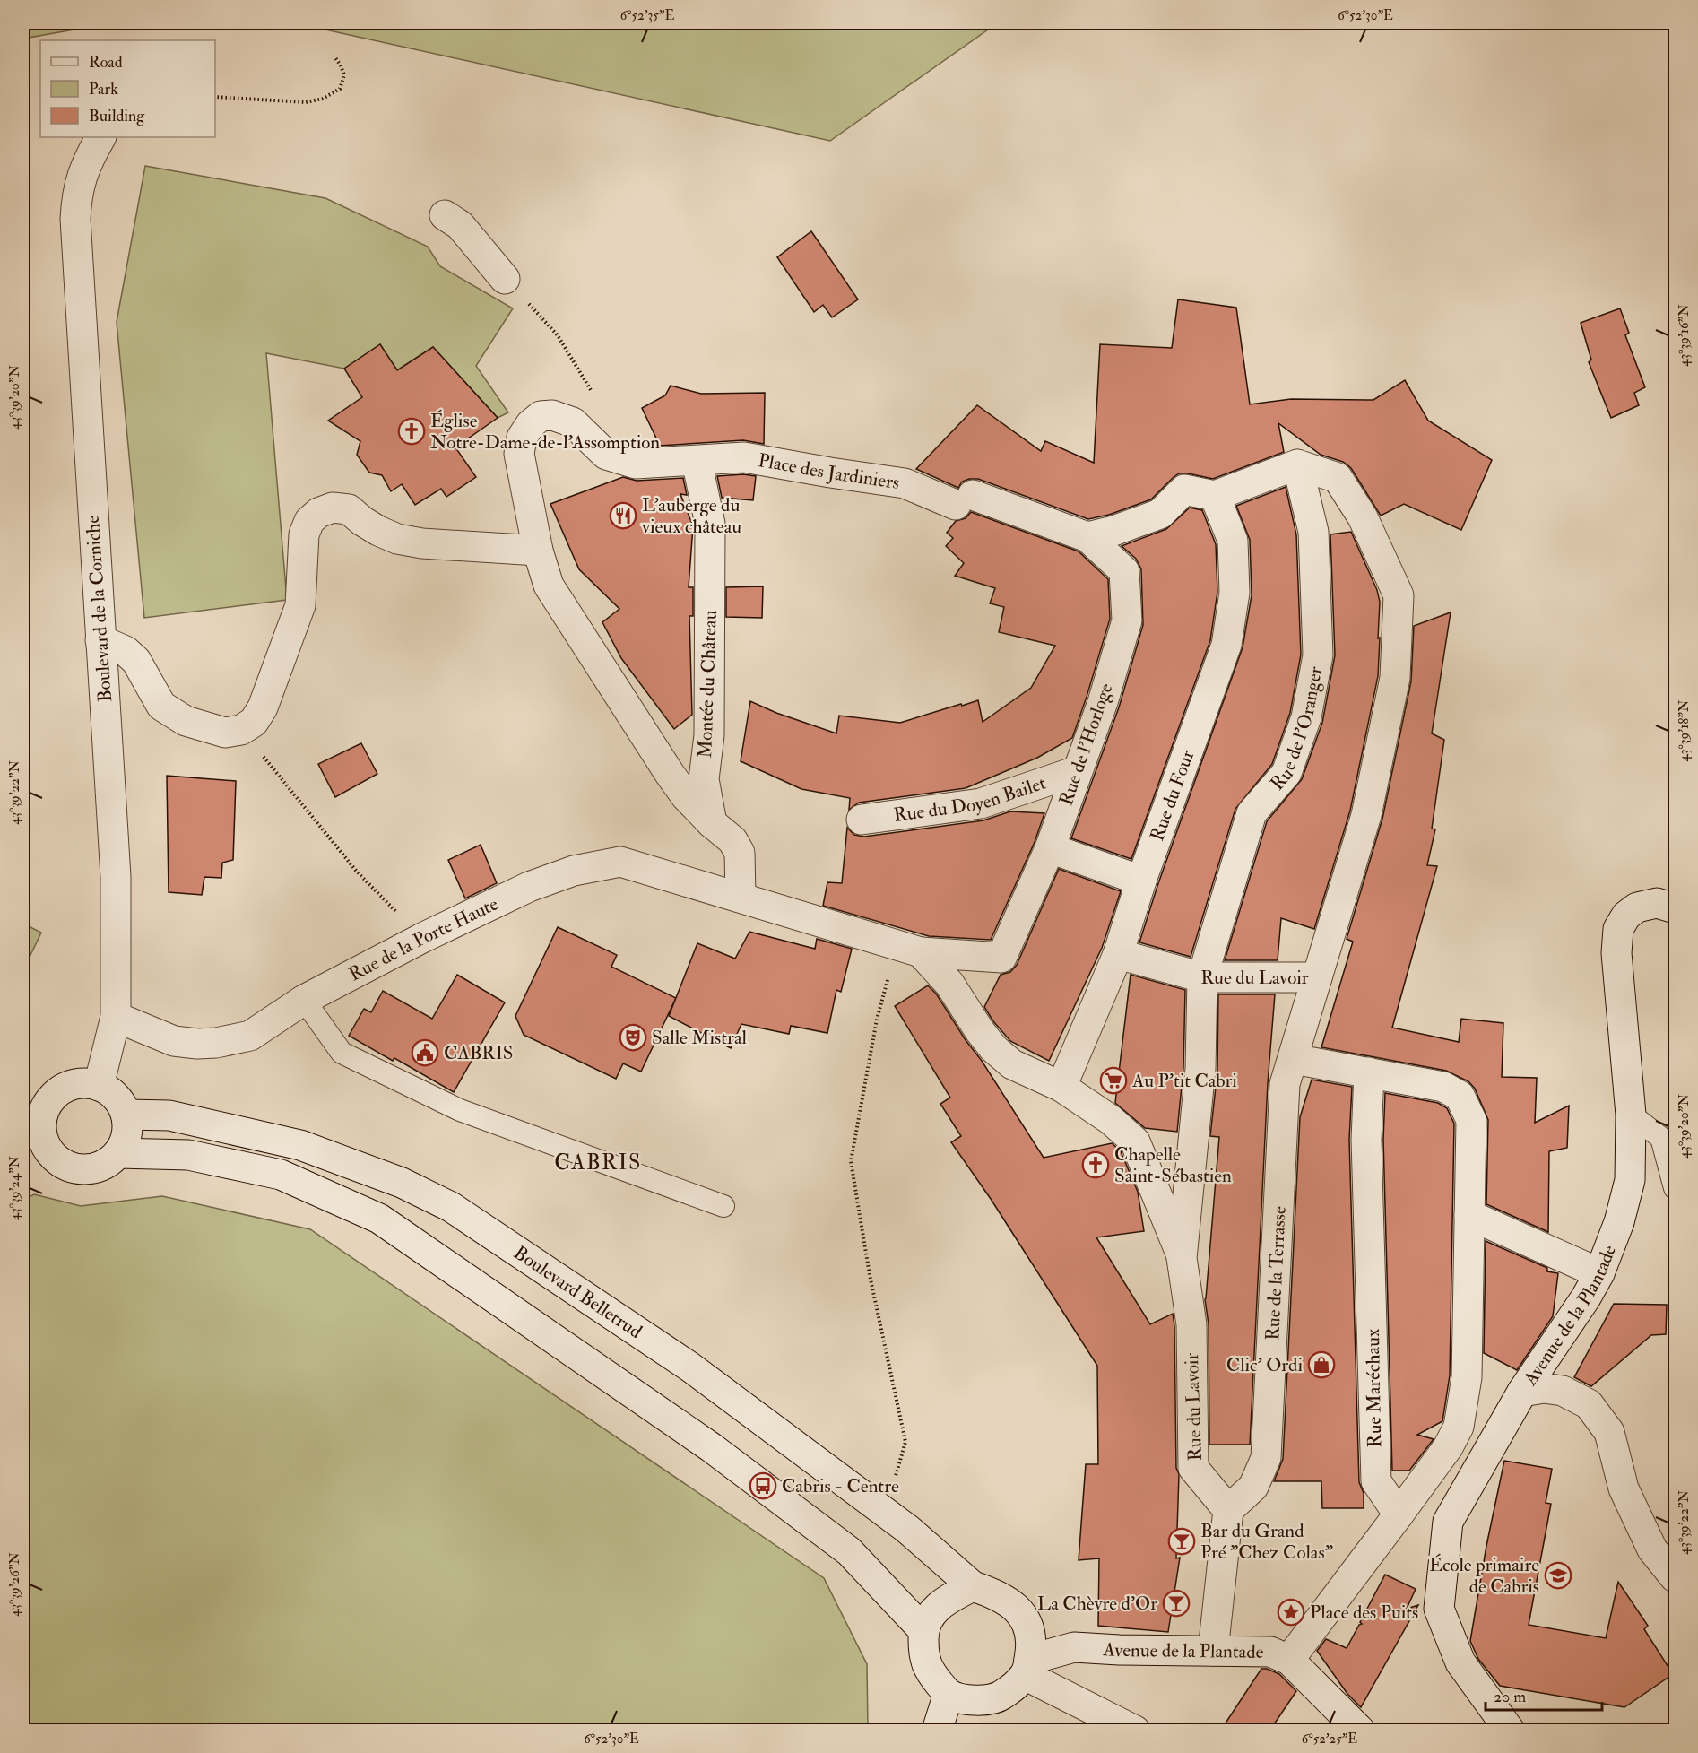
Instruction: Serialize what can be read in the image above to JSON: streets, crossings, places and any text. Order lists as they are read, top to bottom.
{
  "streets": {
    "street": [
      "Place des Jardiniers",
      "Boulevard de la Corniche",
      "Montée du Château",
      "Rue de l'Oranger",
      "Rue de l'Horloge",
      "Rue du Four",
      "Rue du Doyen Bailet",
      "Rue de la Porte Haute",
      "Rue du Lavoir",
      "Rue de la Terrasse",
      "Boulevard Belletrud",
      "Avenue de la Plantade",
      "Rue Maréchaux"
    ]
  },
  "crossings": [
    ["Place des Jardiniers", "Montée du Château"],
    ["Place des Jardiniers", "Rue de l'Horloge"],
    ["Boulevard de la Corniche", "Rue de la Porte Haute"],
    ["Boulevard de la Corniche", "Boulevard Belletrud"],
    ["Rue de l'Oranger", "Rue du Lavoir"],
    ["Rue de l'Horloge", "Rue du Doyen Bailet"],
    ["Rue de l'Horloge", "Rue de la Porte Haute"],
    ["Rue du Lavoir", "Rue de la Terrasse"],
    ["Boulevard Belletrud", "Avenue de la Plantade"]
  ],
  "districts": ["CABRIS"],
  "places": {
    "church": ["Église Notre-Dame-de-l'Assomption", "Chapelle Saint-Sébastien"],
    "restaurant": ["L'auberge du vieux château"],
    "theatre": ["Salle Mistral"],
    "public building": ["CABRIS"],
    "supermarket": ["Au P'tit Cabri"],
    "shop": ["Clic' Ordi"],
    "bus stop": ["Cabris - Centre"],
    "bar": ["Bar du Grand Pré \"Chez Colas\"", "La Chèvre d'Or"],
    "school or university": ["École primaire de Cabris"],
    "place": ["Place des Puits"]
  },
  "legend": ["Road", "Park", "Building"],
  "scale_bar": "20 m",
  "coordinates": [
    "6°52'35\"E",
    "6°52'30\"E",
    "43°39'16\"N",
    "43°39'20\"N",
    "43°39'18\"N",
    "43°39'22\"N",
    "43°39'24\"N",
    "43°39'26\"N",
    "6°52'25\"E"
  ]
}
